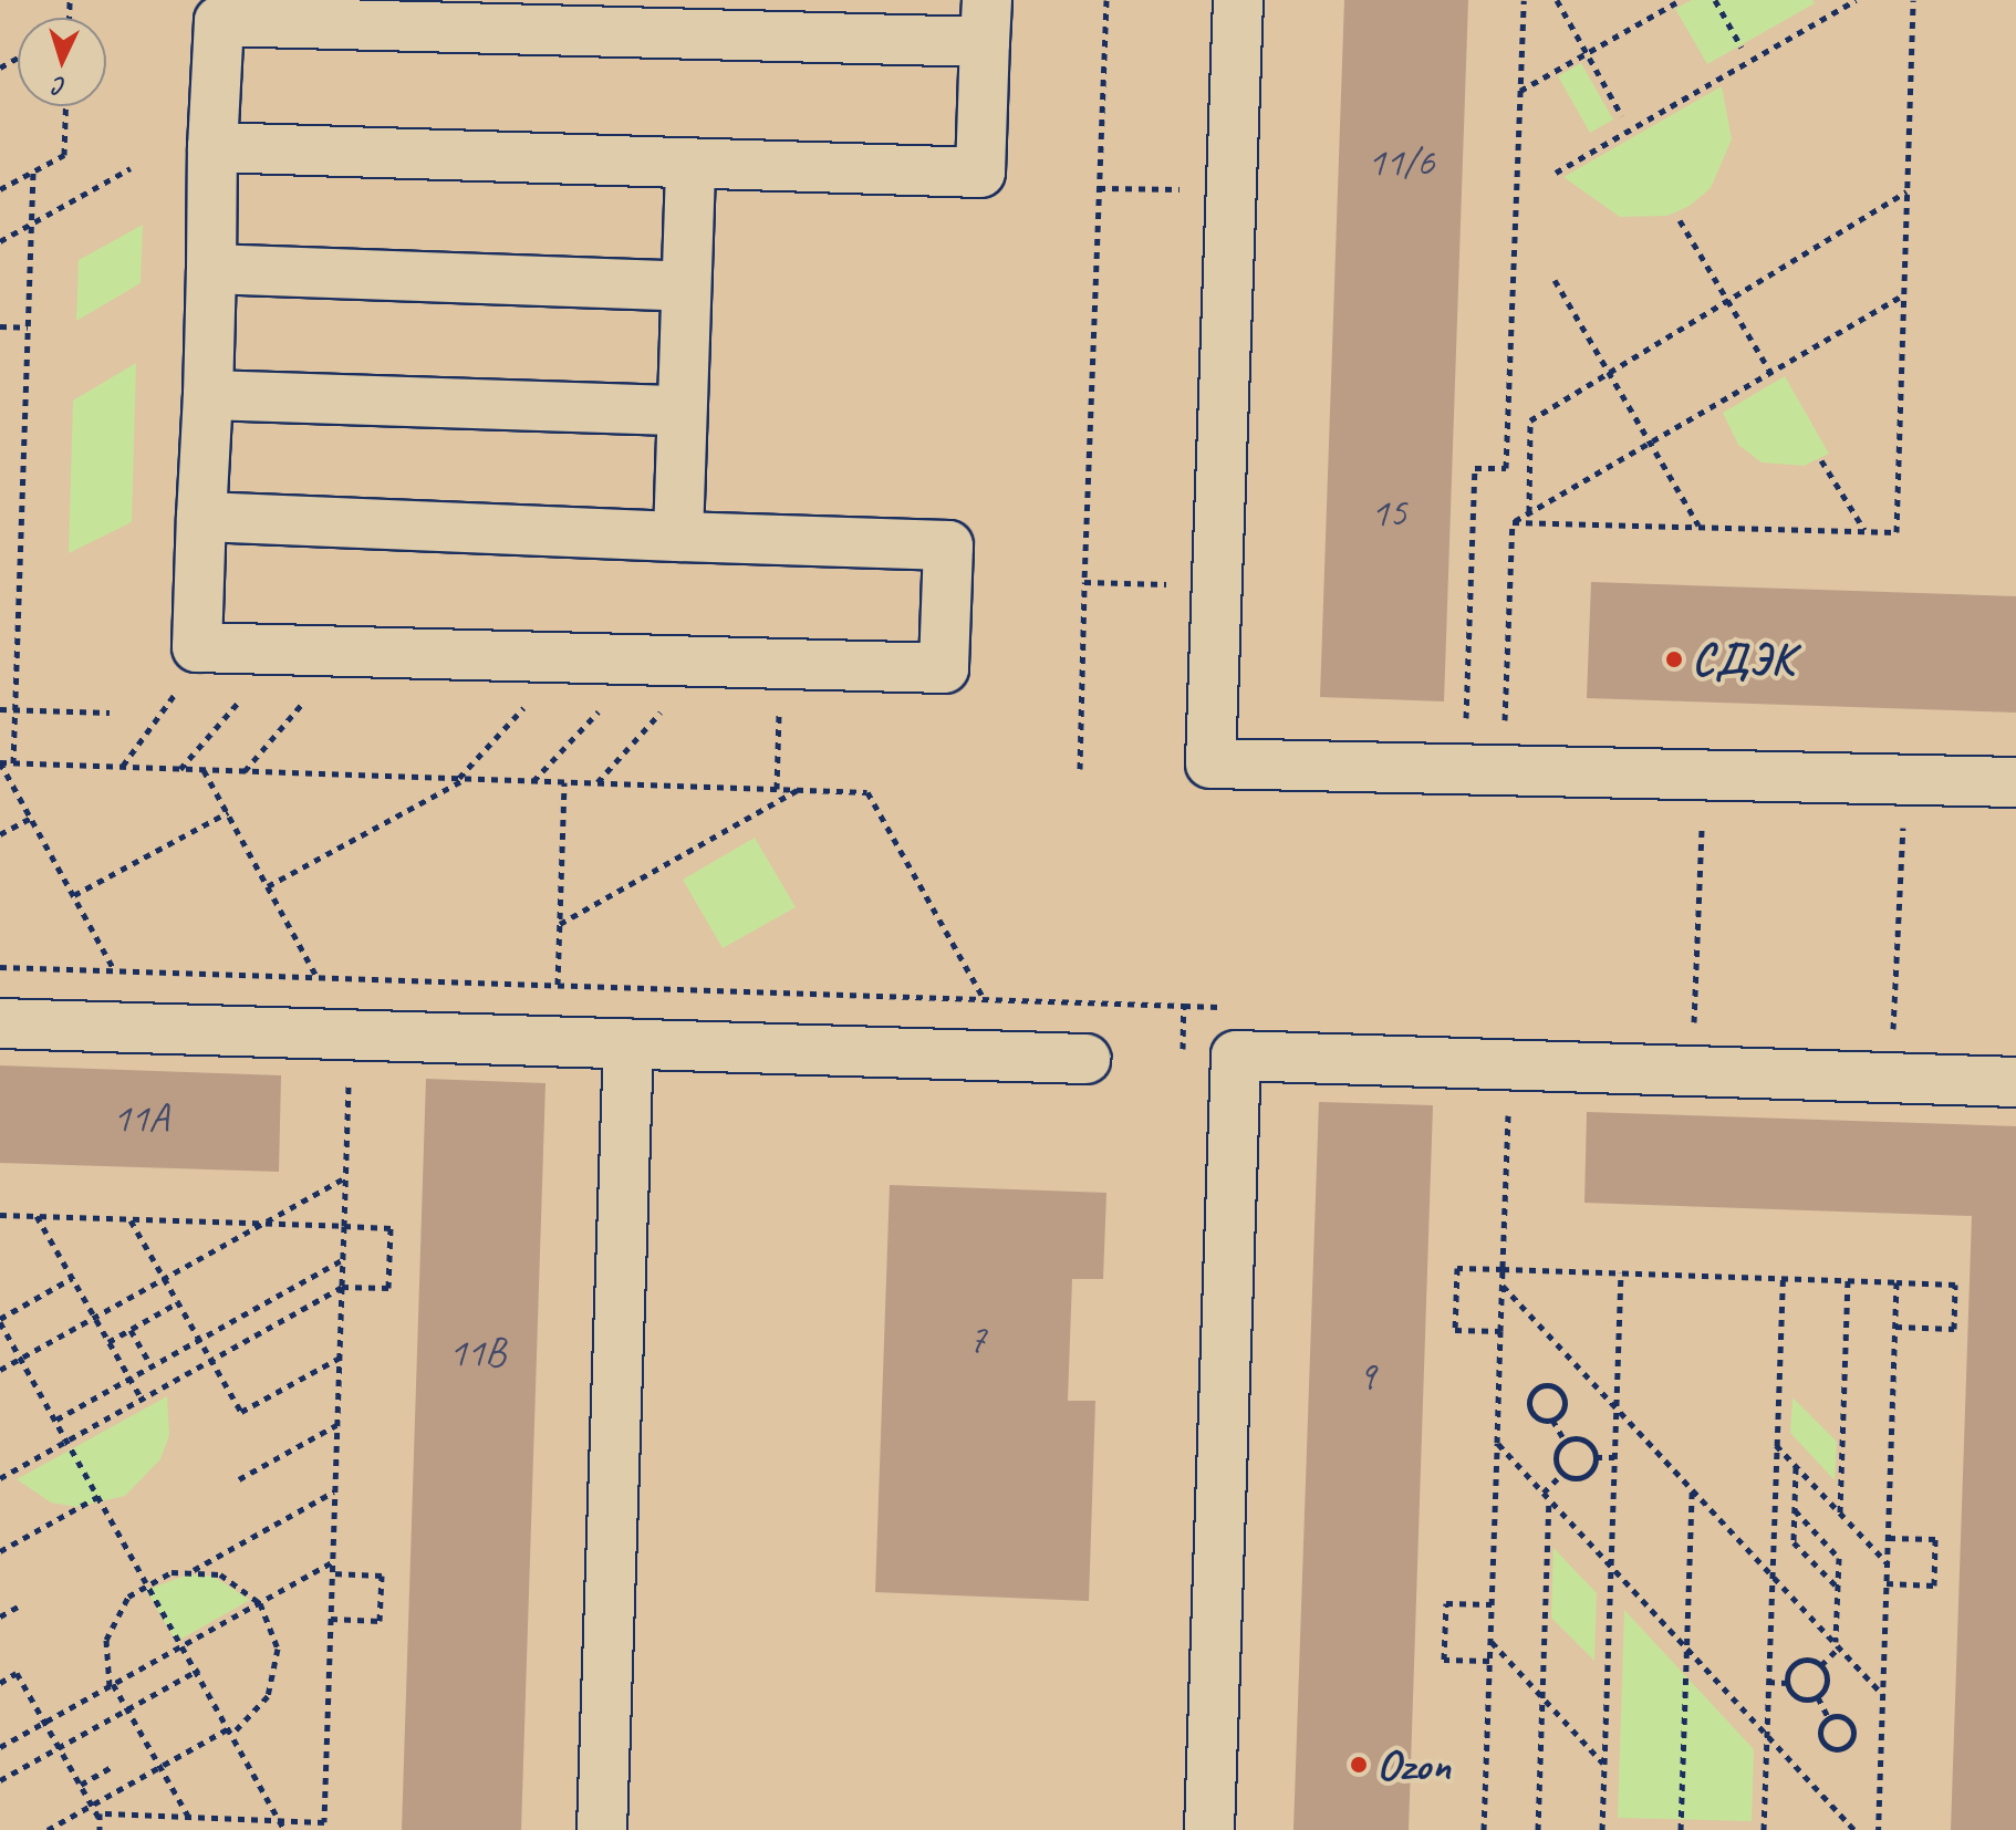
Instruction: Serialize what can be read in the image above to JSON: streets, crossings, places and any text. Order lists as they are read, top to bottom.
{
  "places": ["СДЭК", "Ozon"],
  "house_numbers": [
    "11/6",
    "15",
    "11А",
    "7",
    "11В",
    "9"
  ],
  "north": "bottom"
}
